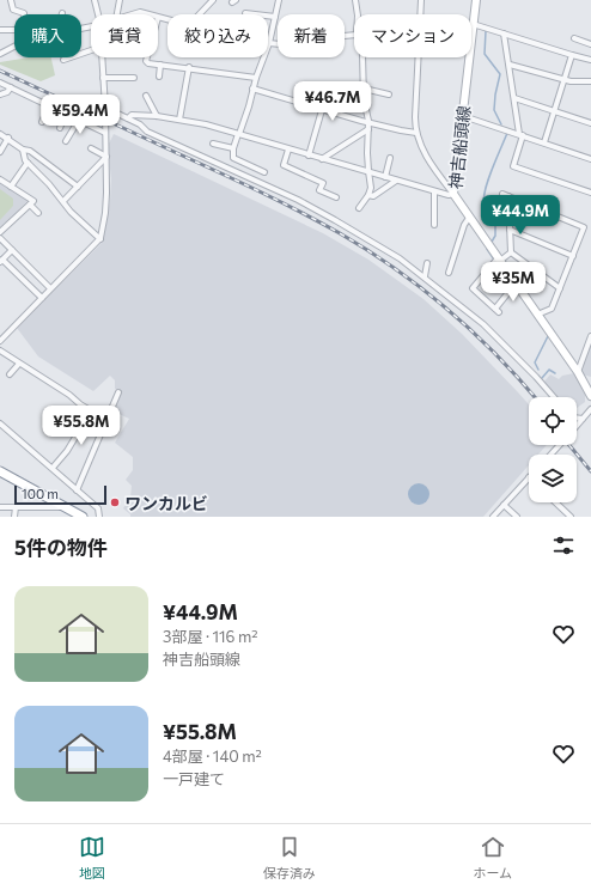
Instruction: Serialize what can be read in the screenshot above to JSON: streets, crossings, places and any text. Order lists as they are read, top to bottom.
{
  "streets": {
    "main road": ["神吉船頭線"]
  },
  "places": ["ワンカルビ"],
  "scale_bar": "100 m",
  "page": {
    "chip": [
      "購入",
      "賃貸",
      "絞り込み",
      "新着",
      "マンション"
    ],
    "price": [
      "¥46.7M",
      "¥59.4M",
      "¥44.9M",
      "¥35M",
      "¥55.8M"
    ],
    "scale": "100 m",
    "heading": "5件の物件",
    "list": [
      {
        "name": "¥44.9M",
        "note": "3部屋 · 116 m² · 神吉船頭線"
      },
      {
        "name": "¥55.8M",
        "note": "4部屋 · 140 m² · 一戸建て"
      }
    ],
    "tabs": ["地図", "保存済み", "ホーム"]
  }
}
